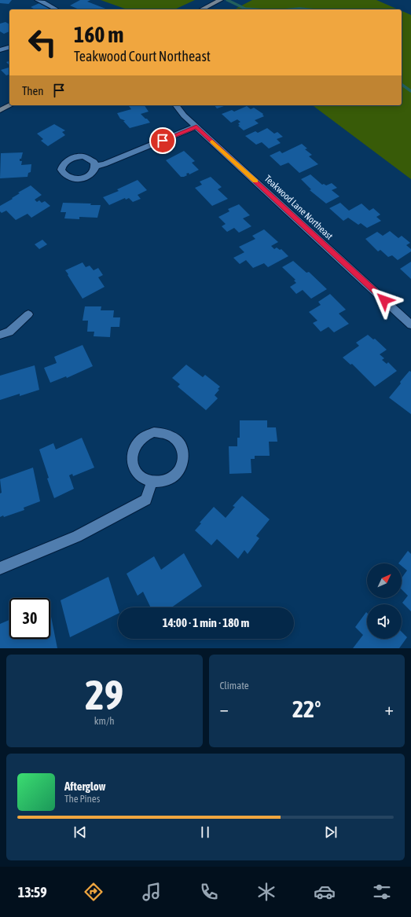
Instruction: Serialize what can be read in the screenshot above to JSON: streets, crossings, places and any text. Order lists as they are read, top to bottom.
{
  "streets": {
    "street": ["Teakwood Lane Northeast"]
  },
  "north": "top right",
  "page": {
    "turn": ["160 m", "Teakwood Court Northeast"],
    "then": "Then",
    "limit": "30",
    "trip": "14:00 · 1 min · 180 m",
    "tile": [
      ["29", "km/h"],
      "Climate"
    ],
    "heat": ["−", "22°", "+"],
    "song": ["Afterglow", "The Pines"],
    "tabs": "13:59"
  }
}
